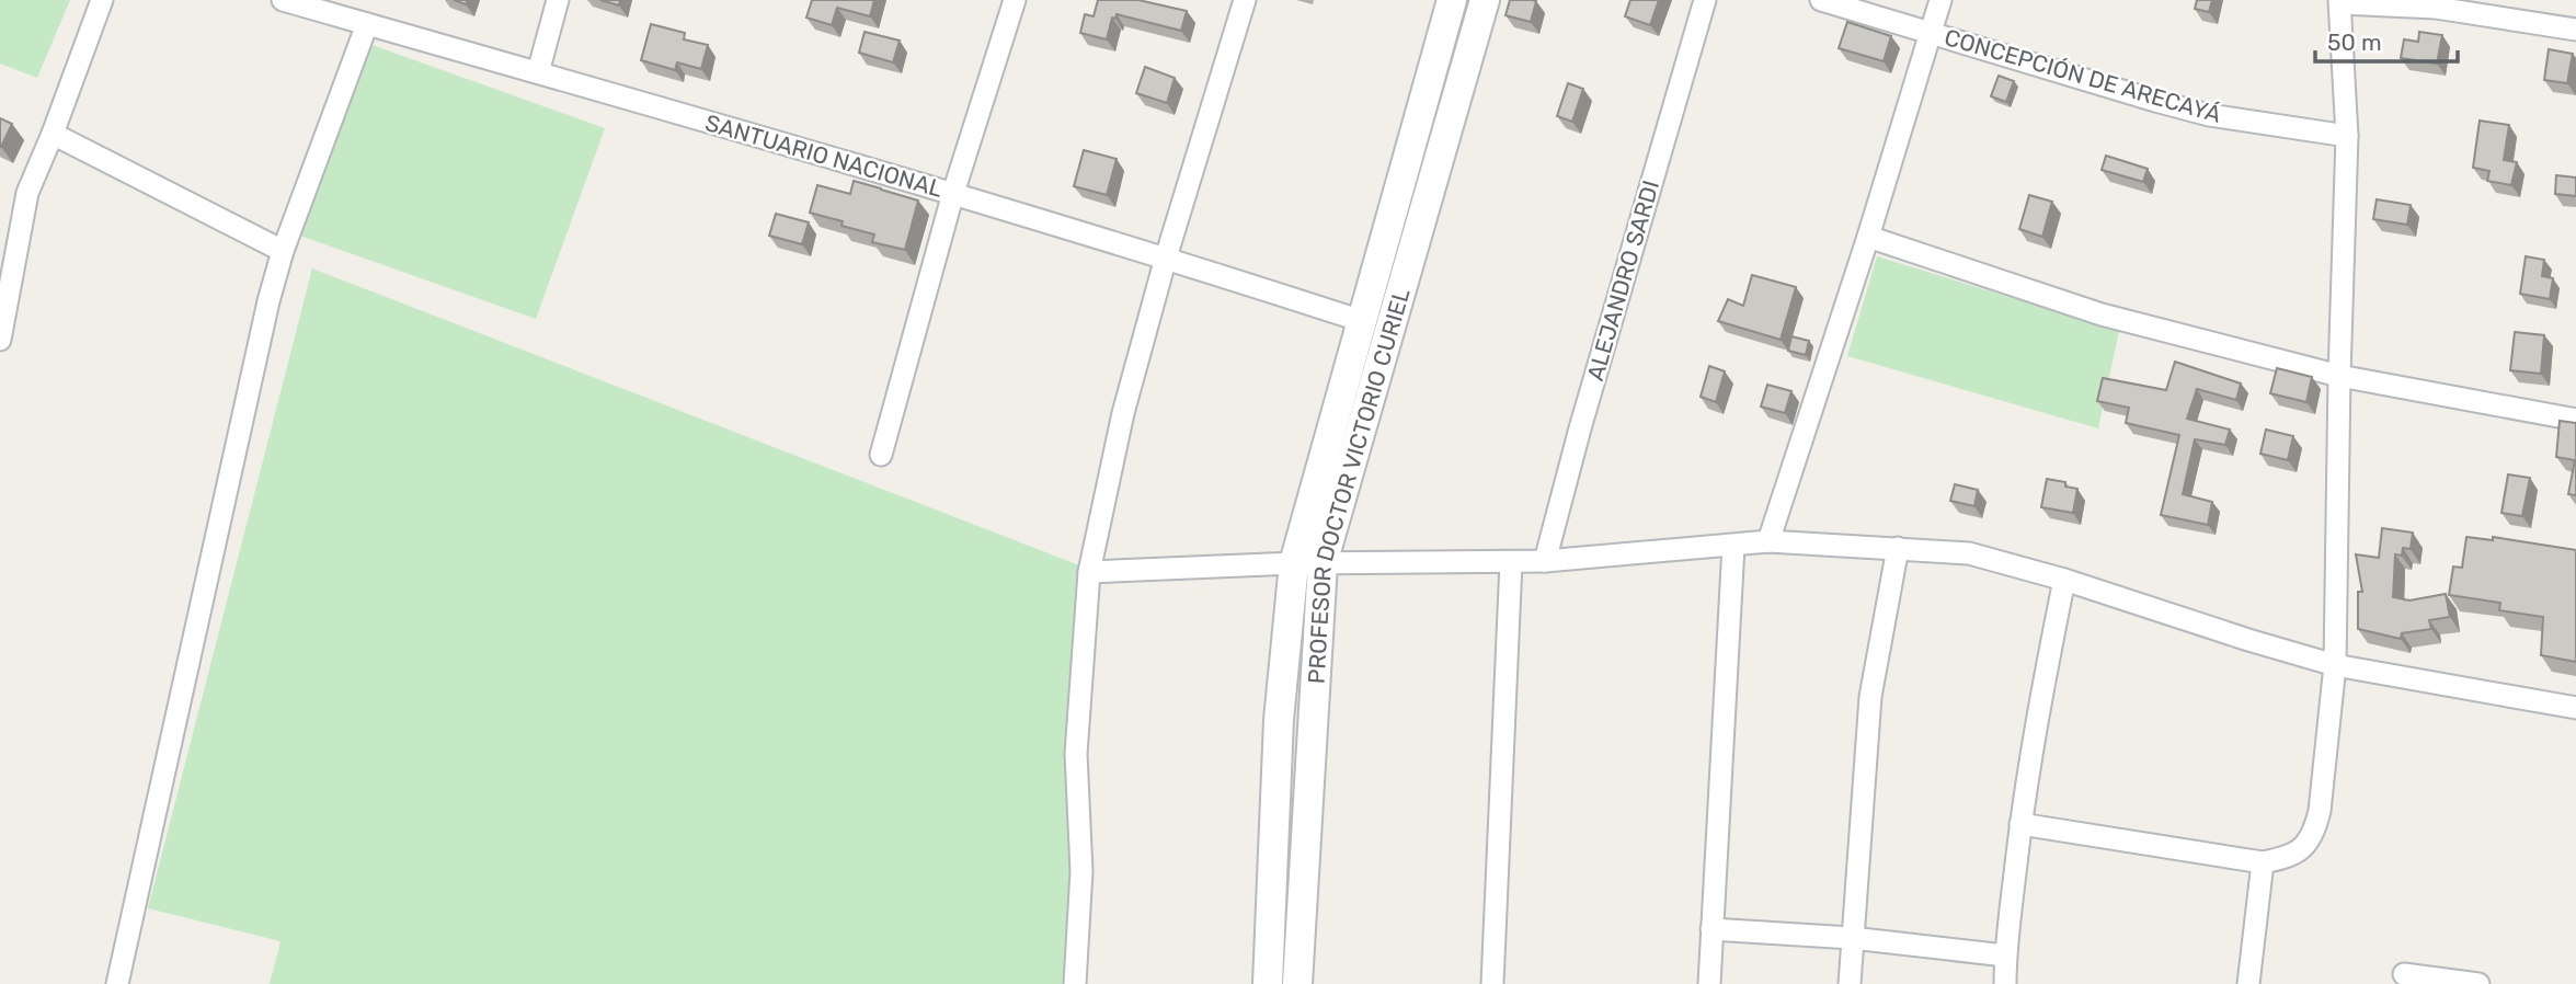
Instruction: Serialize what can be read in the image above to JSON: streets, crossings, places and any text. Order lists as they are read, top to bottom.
{
  "streets": {
    "main road": ["PROFESOR DOCTOR VICTORIO CURIEL"],
    "street": ["CONCEPCIÓN DE ARECAYÁ", "SANTUARIO NACIONAL", "ALEJANDRO SARDI"]
  },
  "crossings": [
    ["SANTUARIO NACIONAL", "PROFESOR DOCTOR VICTORIO CURIEL"]
  ],
  "scale_bar": "50 m"
}
